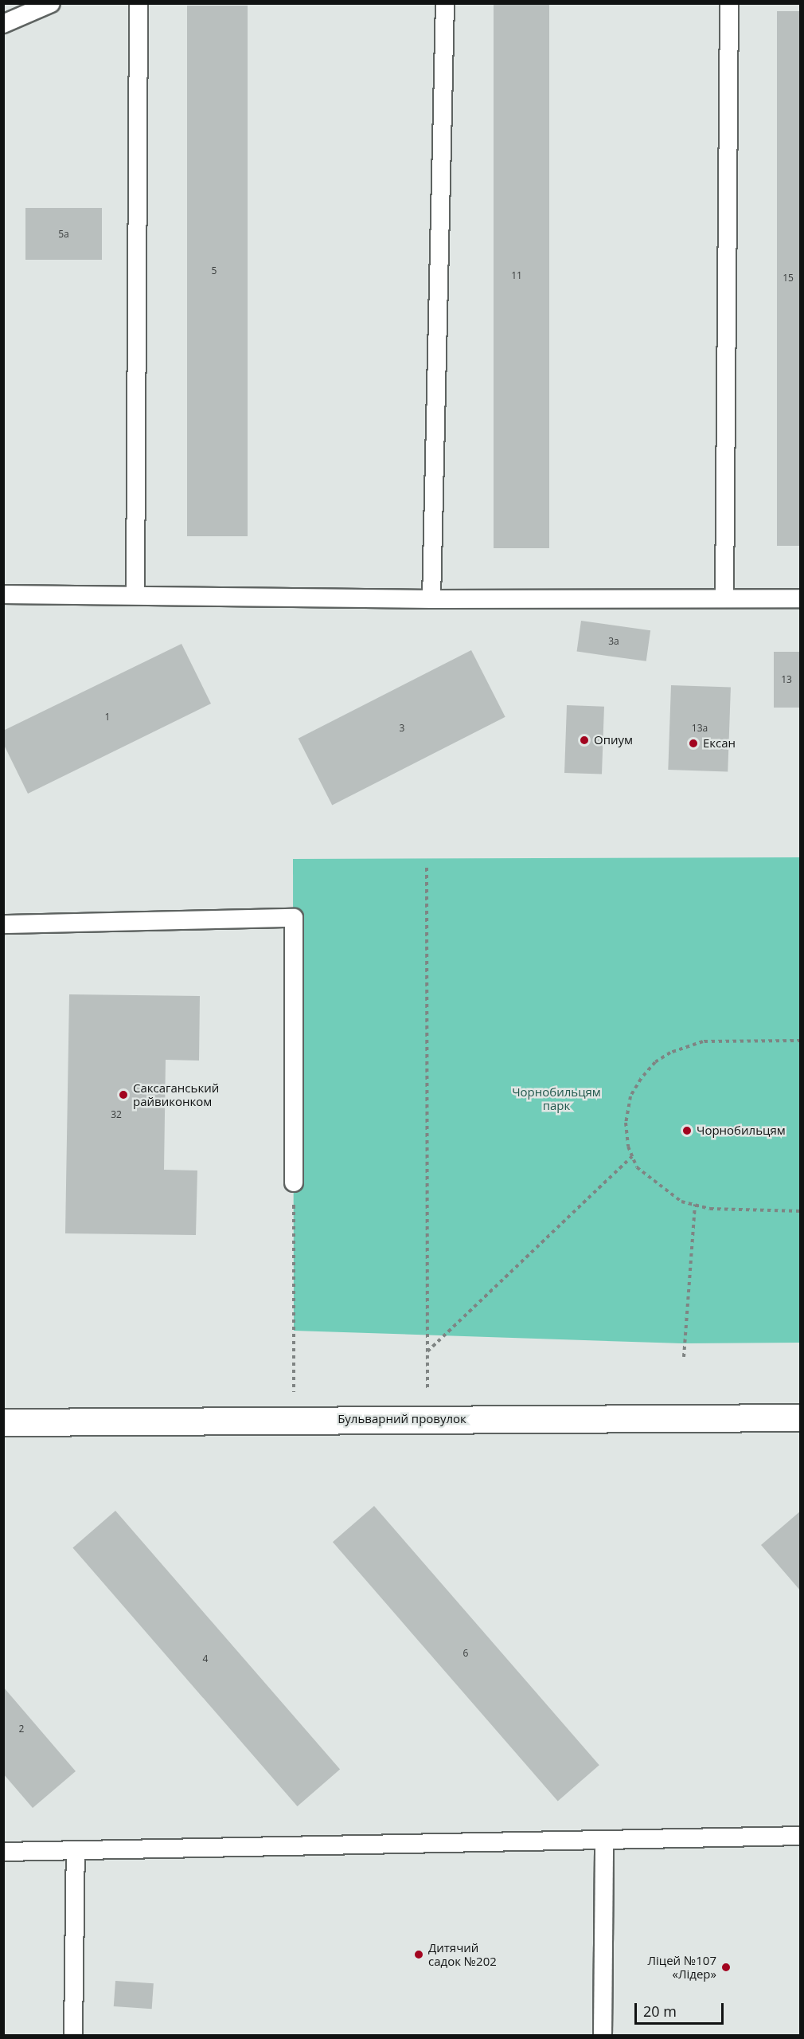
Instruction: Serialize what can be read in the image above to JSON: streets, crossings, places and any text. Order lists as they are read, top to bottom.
{
  "streets": {
    "street": ["Бульварний провулок"]
  },
  "parks": ["Чорнобильцям парк"],
  "places": [
    "Опиум",
    "Ексан",
    "Саксаганський райвиконком",
    "Чорнобильцям",
    "Дитячий садок №202",
    "Ліцей №107 «Лідер»"
  ],
  "house_numbers": [
    "5а",
    "5",
    "11",
    "15",
    "3а",
    "13",
    "1",
    "3",
    "13а",
    "32",
    "6",
    "4",
    "2"
  ],
  "scale_bar": "20 m"
}
